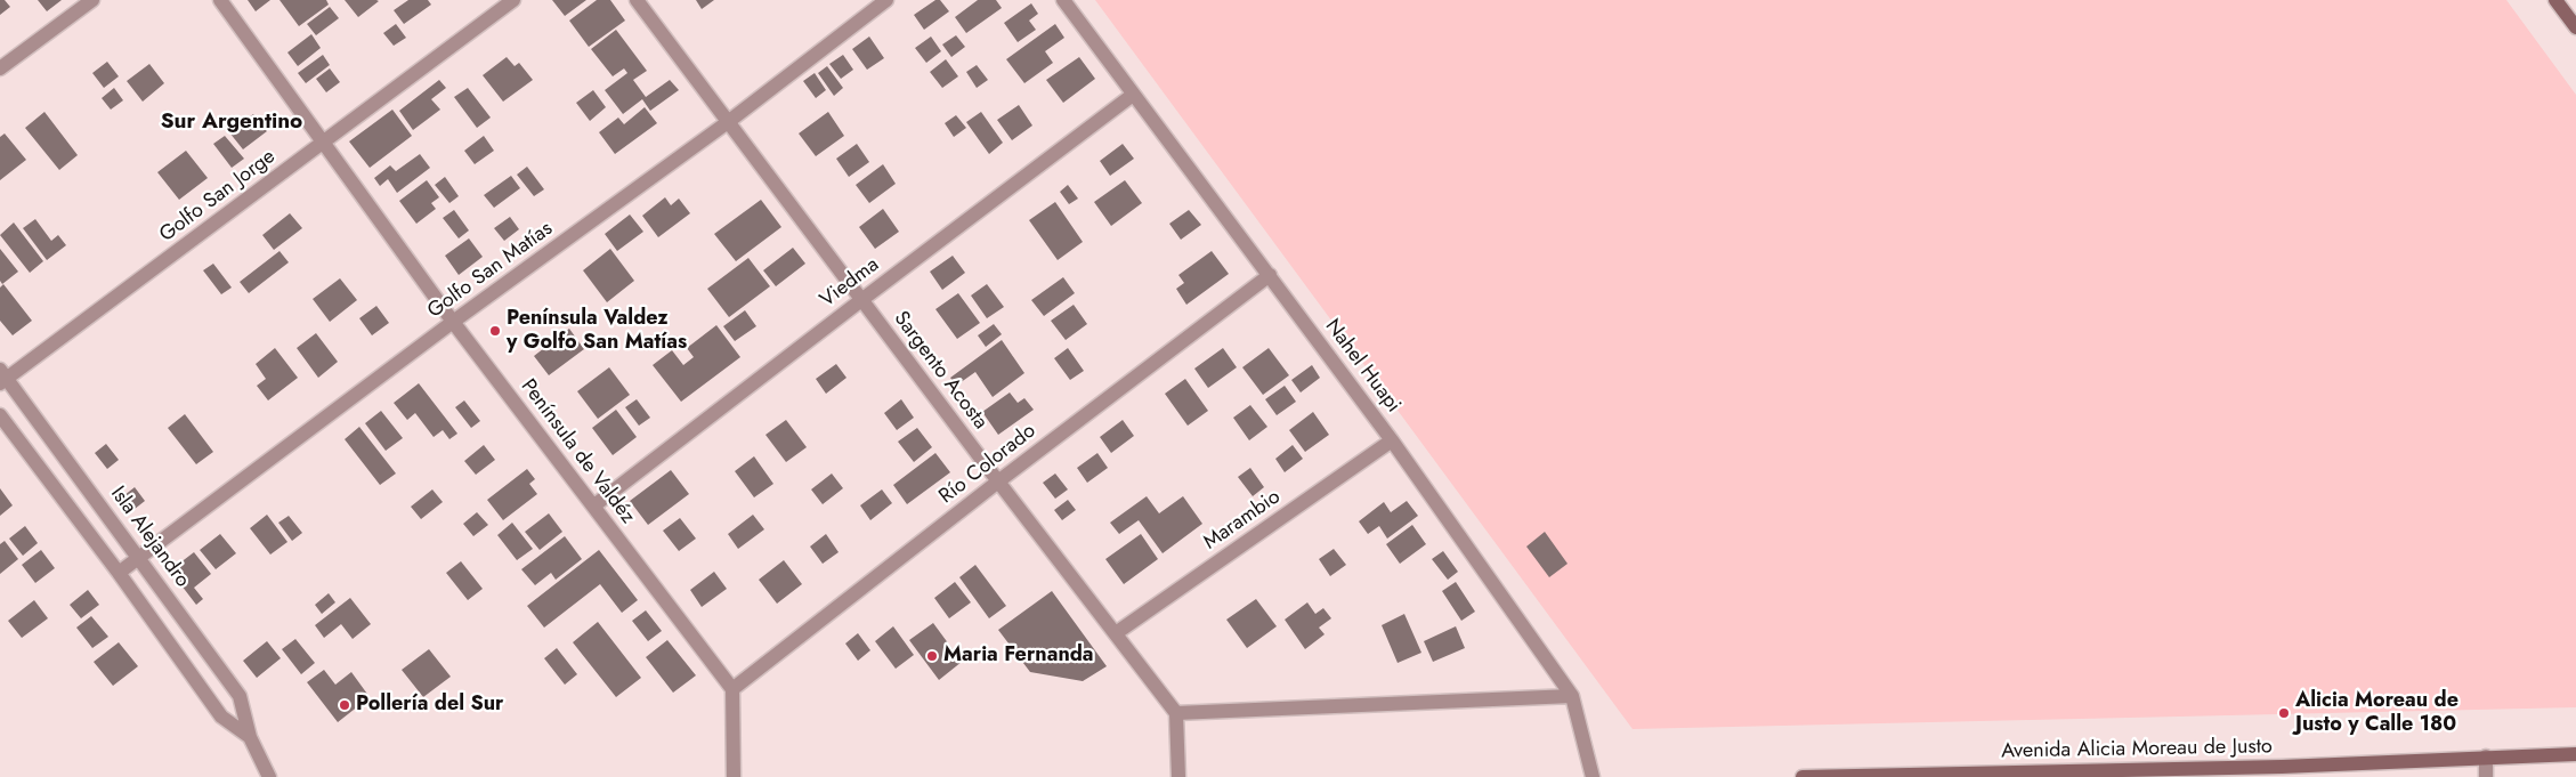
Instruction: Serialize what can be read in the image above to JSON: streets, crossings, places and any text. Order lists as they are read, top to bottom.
{
  "streets": {
    "main road": ["Avenida Alicia Moreau de Justo"],
    "street": [
      "Golfo San Jorge",
      "Golfo San Matías",
      "Viedma",
      "Nahel Huapi",
      "Sargento Acosta",
      "Península de Valdéz",
      "Río Colorado",
      "Marambio",
      "Isla Alejandro"
    ]
  },
  "crossings": [
    ["Golfo San Jorge", "Península de Valdéz"],
    ["Golfo San Jorge", "Isla Alejandro"],
    ["Golfo San Matías", "Sargento Acosta"],
    ["Golfo San Matías", "Península de Valdéz"],
    ["Golfo San Matías", "Isla Alejandro"],
    ["Viedma", "Nahel Huapi"],
    ["Viedma", "Sargento Acosta"],
    ["Viedma", "Península de Valdéz"],
    ["Nahel Huapi", "Río Colorado"],
    ["Nahel Huapi", "Marambio"],
    ["Sargento Acosta", "Río Colorado"],
    ["Sargento Acosta", "Marambio"],
    ["Península de Valdéz", "Río Colorado"]
  ],
  "districts": ["Sur Argentino"],
  "places": [
    "Península Valdez y Golfo San Matías",
    "Maria Fernanda",
    "Pollería del Sur",
    "Alicia Moreau de Justo y Calle 180"
  ]
}
